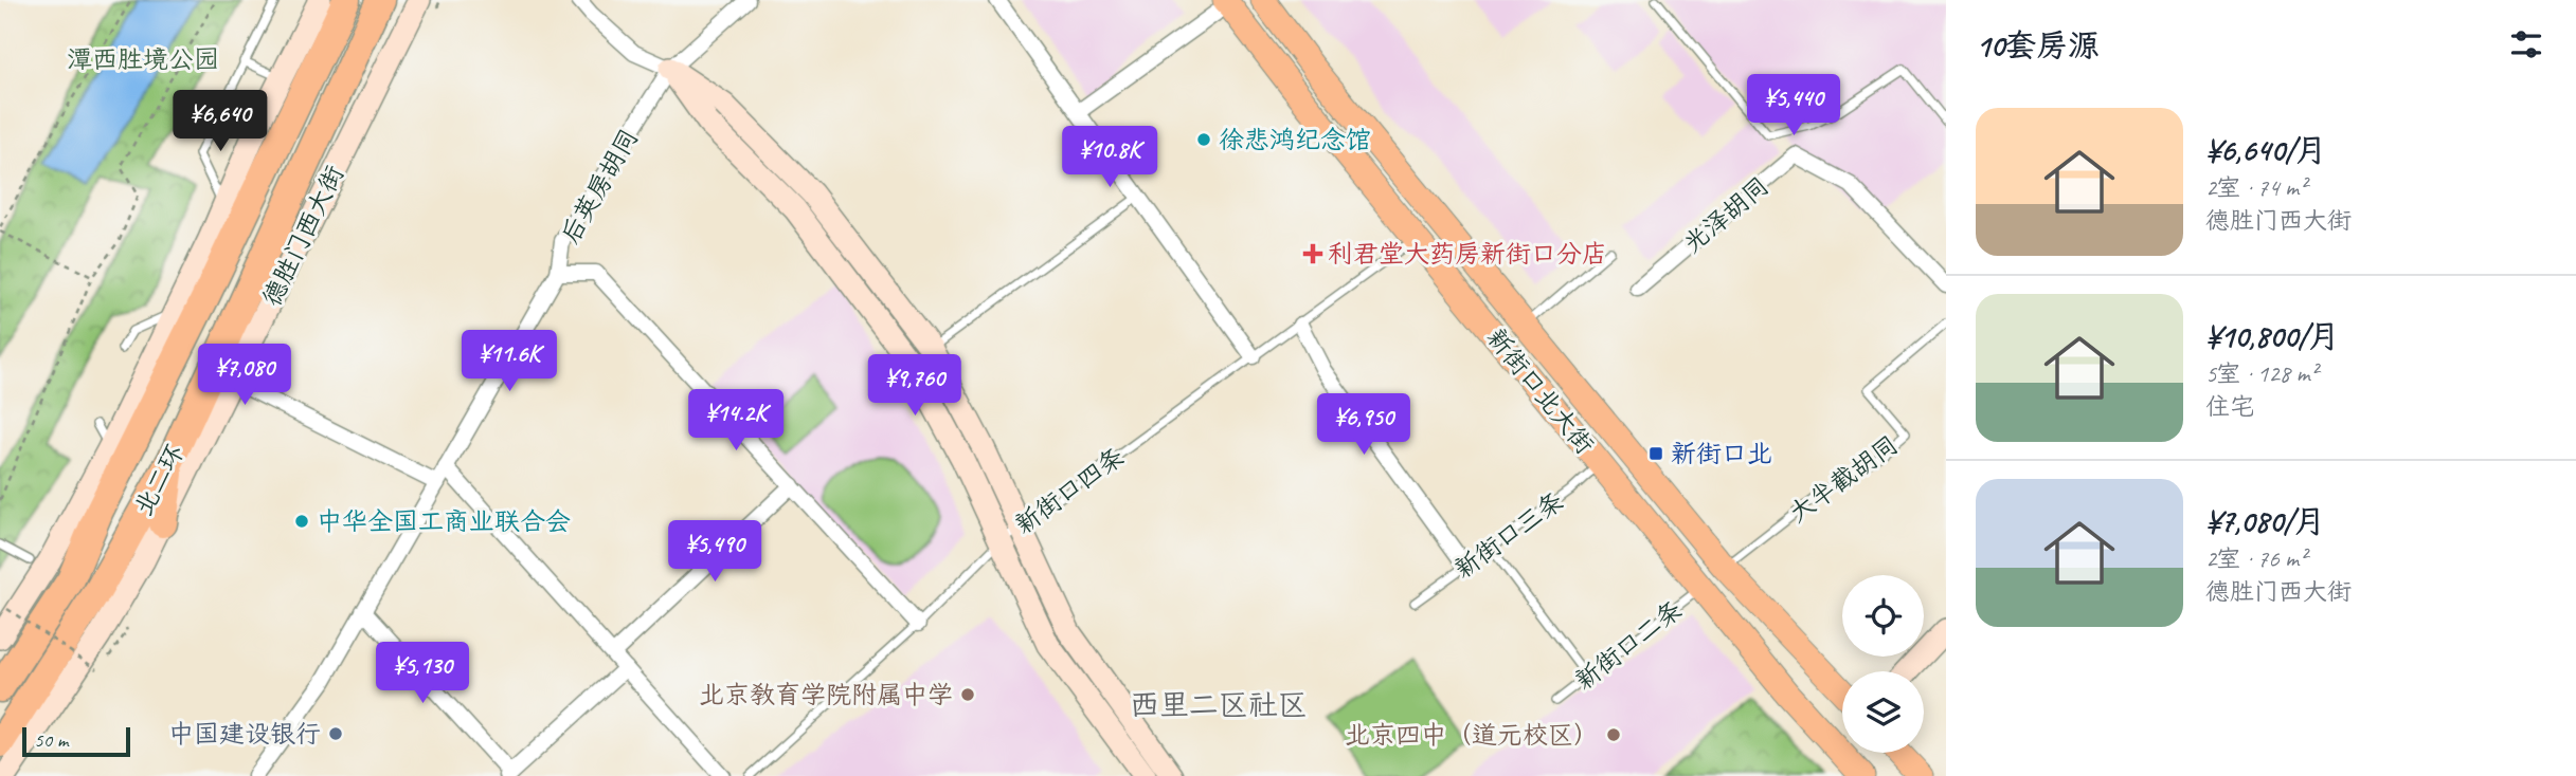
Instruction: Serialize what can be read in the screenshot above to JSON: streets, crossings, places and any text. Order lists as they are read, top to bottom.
{
  "streets": {
    "highway": ["北二环"],
    "main road": ["新街口北大街"],
    "street": ["后英房胡同", "光泽胡同", "德胜门西大街"],
    "lane": [
      "大半截胡同",
      "新街口四条",
      "新街口三条",
      "新街口二条"
    ]
  },
  "crossings": [
    ["新街口北大街", "大半截胡同"],
    ["新街口北大街", "新街口四条"],
    ["新街口北大街", "新街口三条"],
    ["新街口北大街", "新街口二条"]
  ],
  "districts": ["西里二区社区"],
  "parks": ["潭西胜境公园"],
  "places": {
    "other": [
      "徐悲鸿纪念馆",
      "中华全国工商业联合会",
      "北京教育学院附属中学",
      "中国建设银行",
      "北京四中（道元校区）"
    ],
    "health": ["利君堂大药房新街口分店"],
    "transit": ["新街口北"]
  },
  "scale_bar": "50 m",
  "page": {
    "heading": "10套房源",
    "price": [
      "¥5,440",
      "¥6,640",
      "¥10.8K",
      "¥11.6K",
      "¥7,080",
      "¥9,760",
      "¥14.2K",
      "¥6,950",
      "¥5,490",
      "¥5,130"
    ],
    "list": [
      {
        "name": "¥6,640/月",
        "note": "2室 · 74 m² · 德胜门西大街"
      },
      {
        "name": "¥10,800/月",
        "note": "5室 · 128 m² · 住宅"
      },
      {
        "name": "¥7,080/月",
        "note": "2室 · 76 m² · 德胜门西大街"
      }
    ],
    "scale": "50 m"
  }
}
